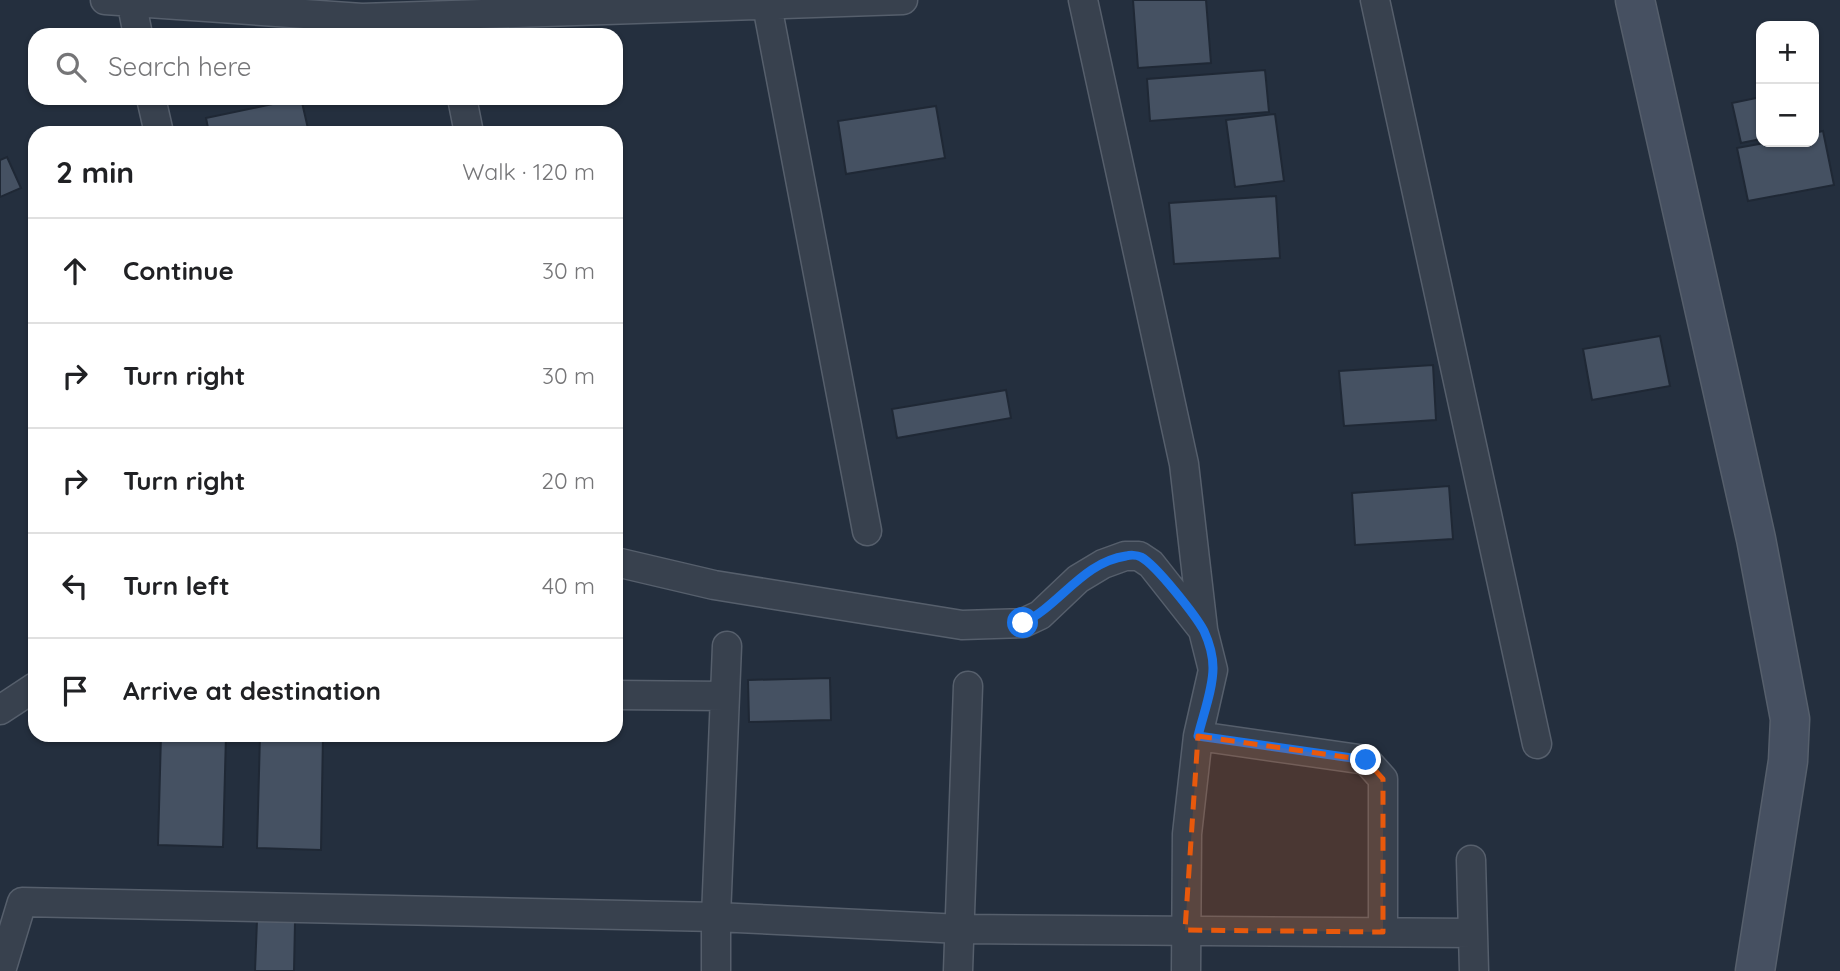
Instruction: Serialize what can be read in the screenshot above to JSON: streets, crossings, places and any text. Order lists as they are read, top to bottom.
{
  "page": {
    "map_buttons": ["+", "−"],
    "search": "Search here",
    "heading": ["2 min", "Walk · 120 m"],
    "list": [
      ["Continue", "30 m"],
      ["Turn right", "30 m"],
      ["Turn right", "20 m"],
      ["Turn left", "40 m"],
      "Arrive at destination"
    ]
  }
}
